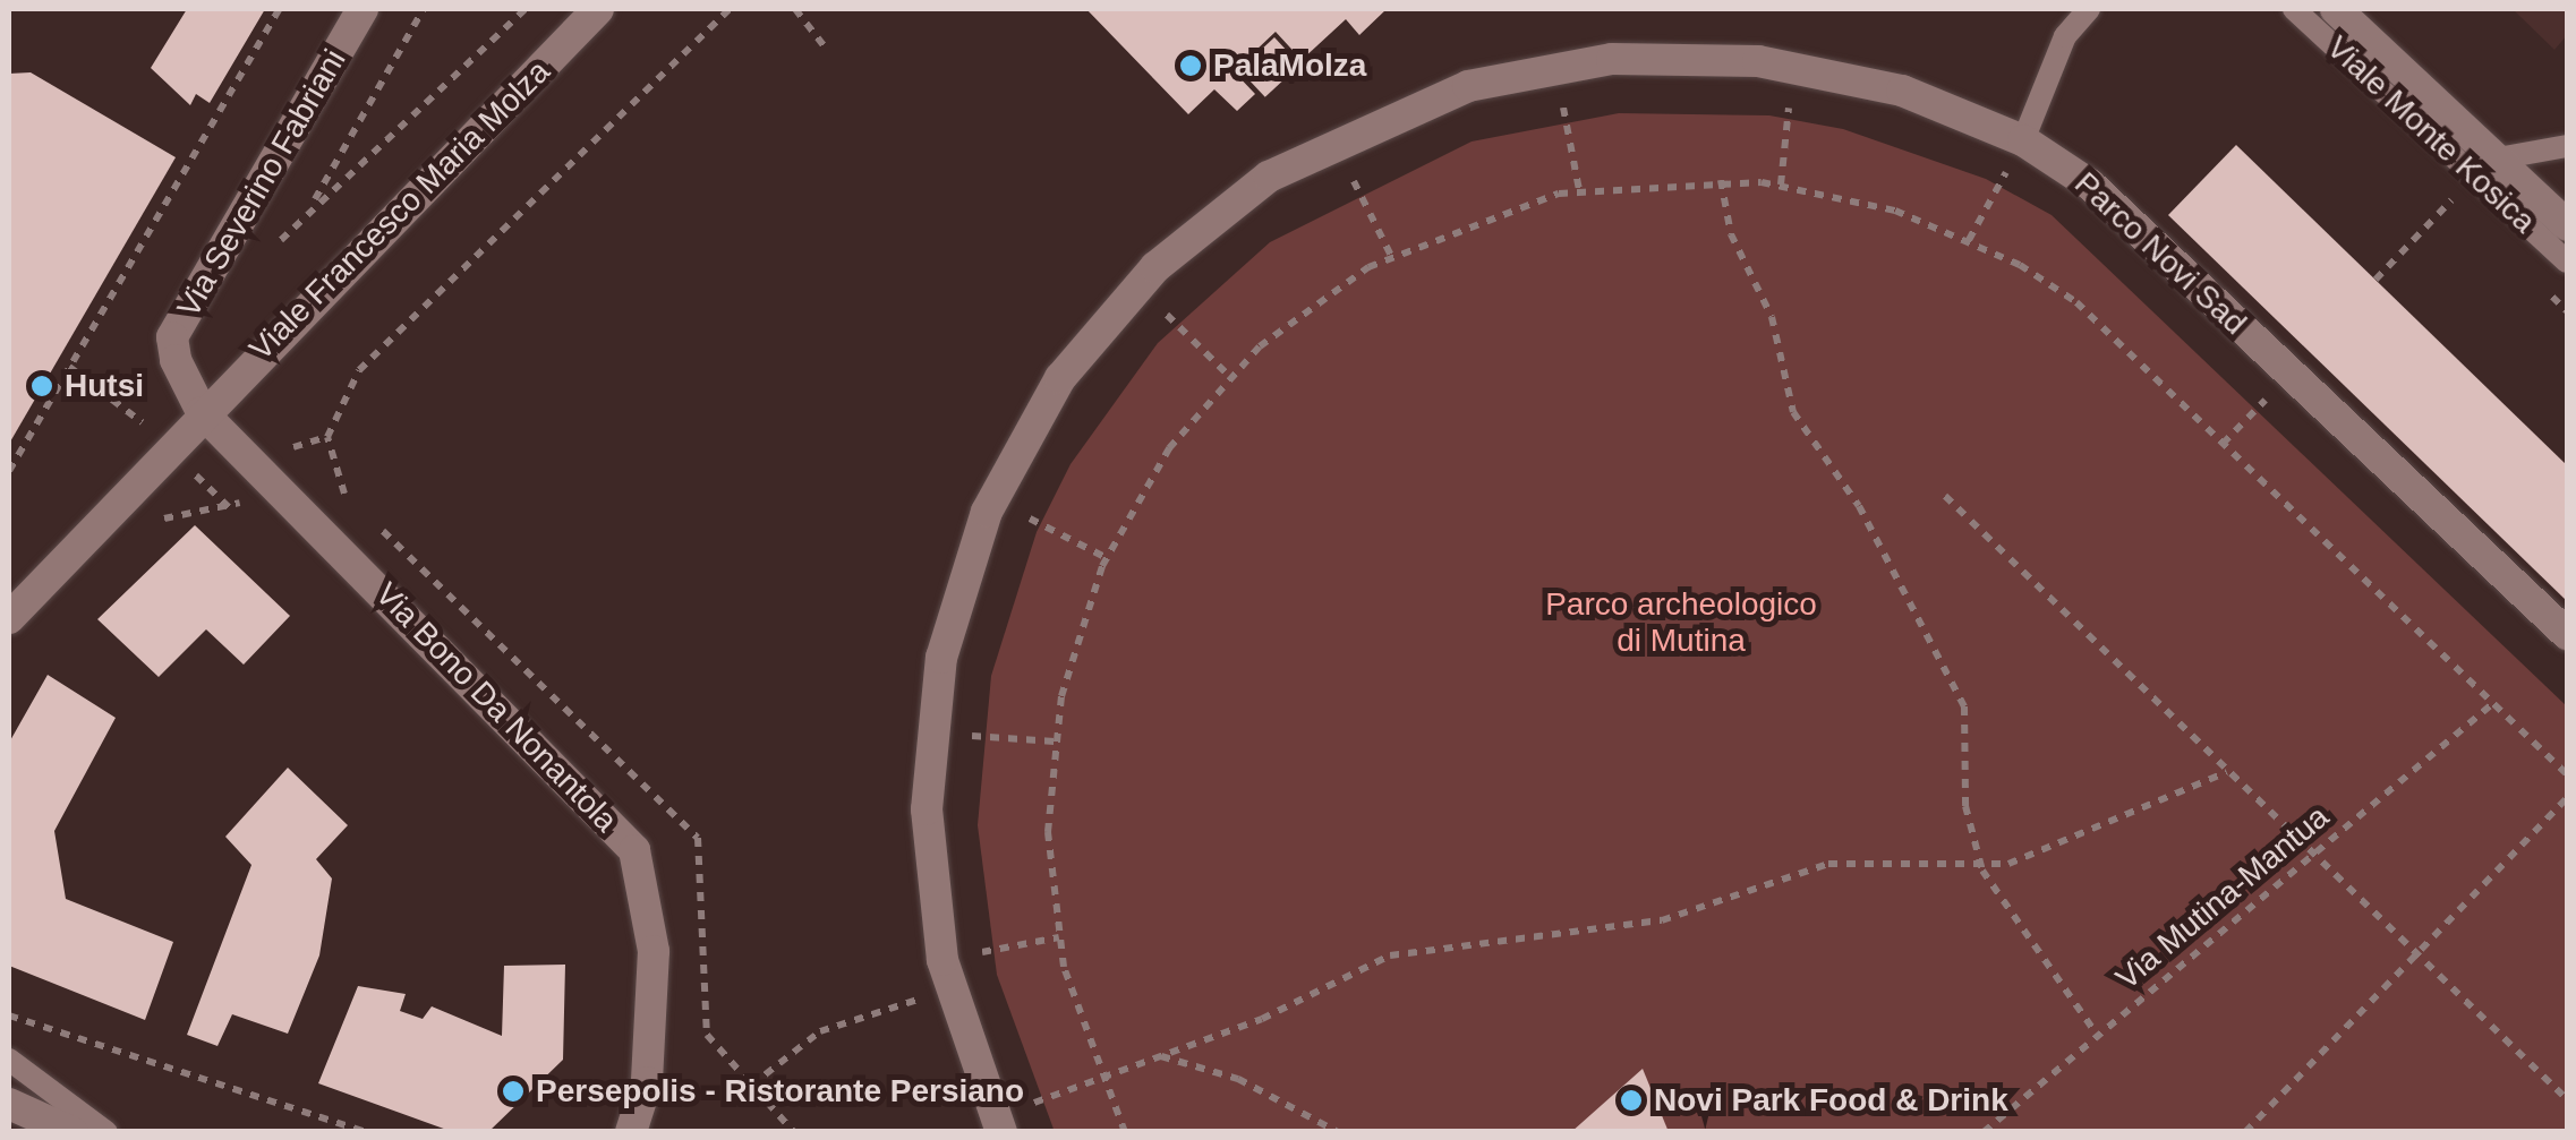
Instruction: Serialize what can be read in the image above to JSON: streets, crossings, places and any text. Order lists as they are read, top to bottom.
{
  "streets": {
    "street": [
      "Viale Monte Kosica",
      "Via Severino Fabriani",
      "Viale Francesco Maria Molza",
      "Parco Novi Sad",
      "Via Bono Da Nonantola"
    ],
    "path": ["Via Mutina-Mantua"]
  },
  "crossings": [
    ["Via Severino Fabriani", "Viale Francesco Maria Molza"],
    ["Via Severino Fabriani", "Via Bono Da Nonantola"],
    ["Viale Francesco Maria Molza", "Via Bono Da Nonantola"]
  ],
  "parks": ["Parco archeologico di Mutina"],
  "places": [
    "PalaMolza",
    "Hutsi",
    "Persepolis - Ristorante Persiano",
    "Novi Park Food & Drink"
  ]
}
